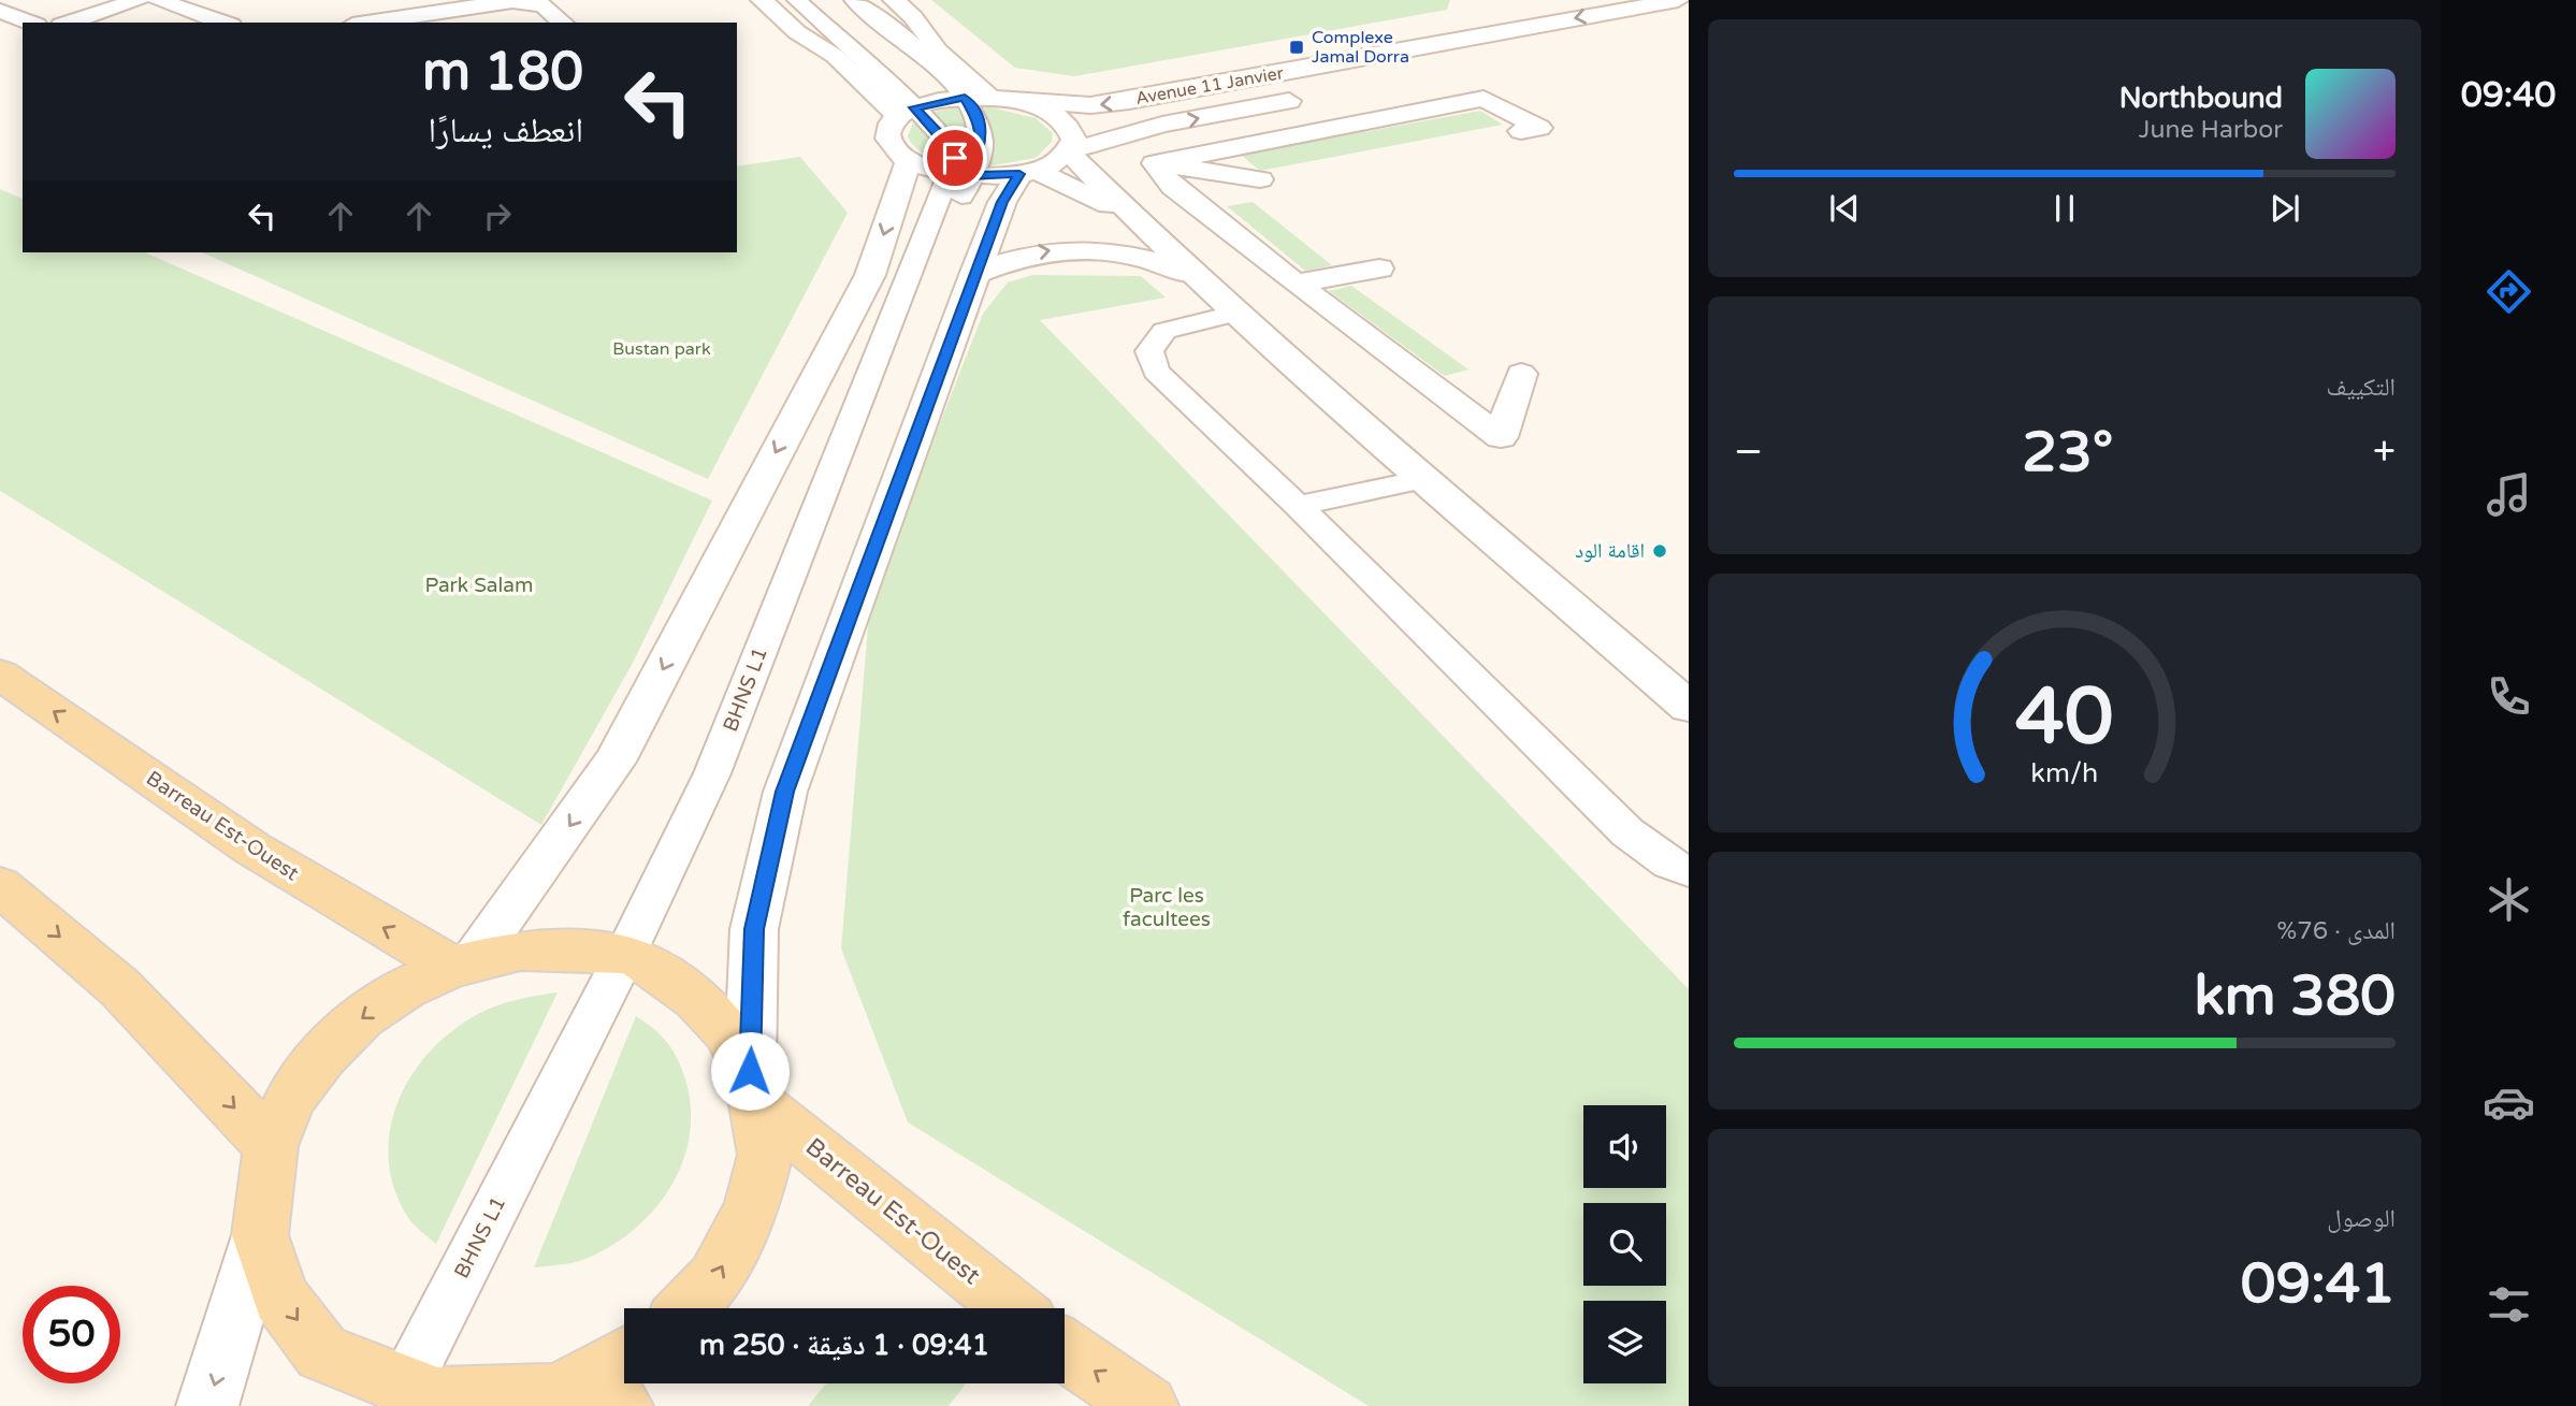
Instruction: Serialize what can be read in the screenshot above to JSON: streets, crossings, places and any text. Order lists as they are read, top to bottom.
{
  "streets": {
    "main road": ["Barreau Est-Ouest"],
    "street": ["Avenue 11 Janvier"],
    "lane": ["BHNS L1"]
  },
  "crossings": [
    ["Avenue 11 Janvier", "BHNS L1"]
  ],
  "parks": ["Bustan park", "Park Salam", "Parc les facultees"],
  "places": {
    "transit": ["Complexe Jamal Dorra"],
    "other": ["اقامة الود"]
  },
  "page": {
    "tabs": "09:40",
    "turn": ["180 m", "انعطف يسارًا"],
    "song": ["Northbound", "June Harbor"],
    "tile": [
      "التكييف",
      ["المدى · 76%", "380 km"],
      ["الوصول", "09:41"]
    ],
    "heat": ["−", "23°", "+"],
    "limit": "50",
    "trip": "09:41 · 1 دقيقة · 250 m",
    "gauge": ["40", "km/h"]
  }
}
